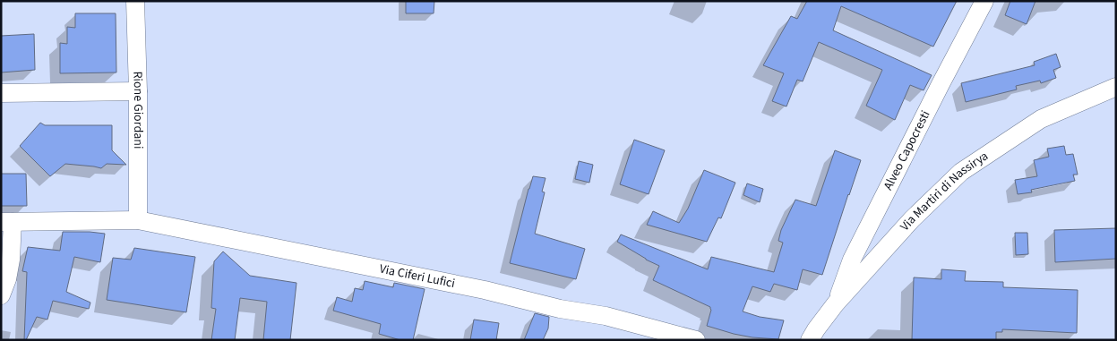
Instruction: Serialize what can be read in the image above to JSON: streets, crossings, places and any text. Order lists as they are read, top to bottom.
{
  "streets": {
    "street": [
      "Rione Giordani",
      "Alveo Capocresti",
      "Via Martiri di Nassirya",
      "Via Ciferi Lufici"
    ]
  },
  "crossings": [
    ["Rione Giordani", "Via Ciferi Lufici"],
    ["Alveo Capocresti", "Via Martiri di Nassirya"]
  ]
}
